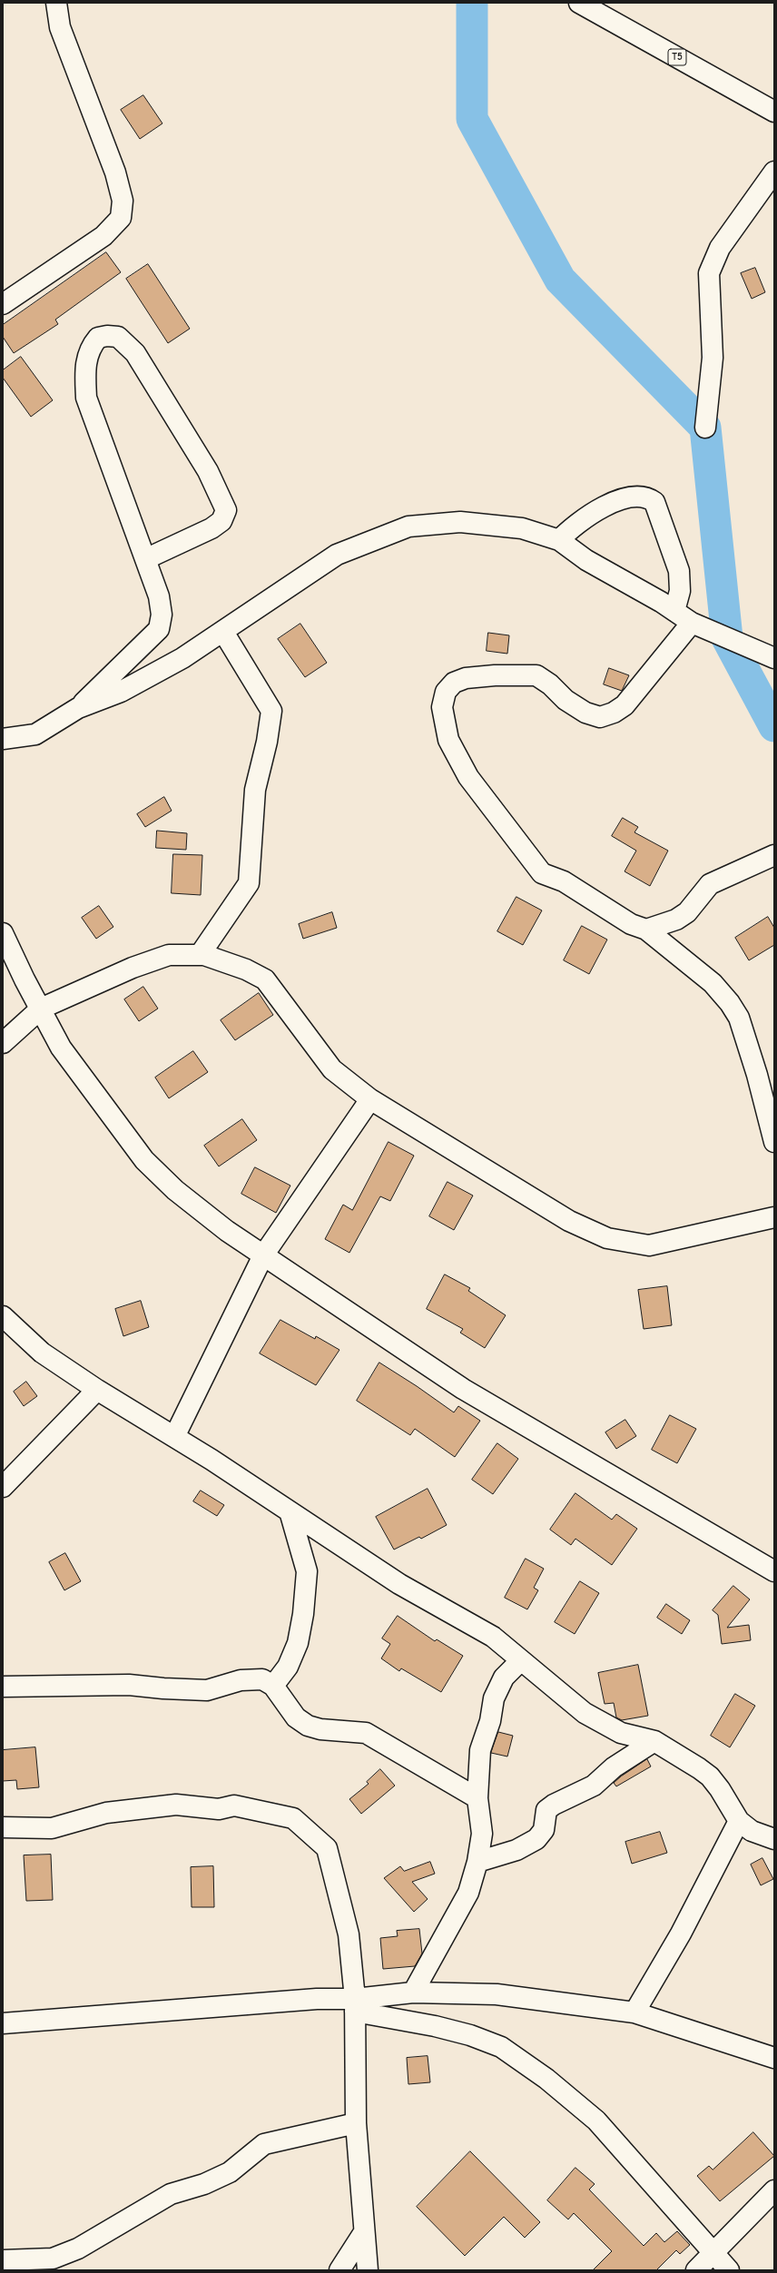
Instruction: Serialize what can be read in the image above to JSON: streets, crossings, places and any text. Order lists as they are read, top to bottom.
{
  "streets": {
    "main road": ["T5"]
  }
}
